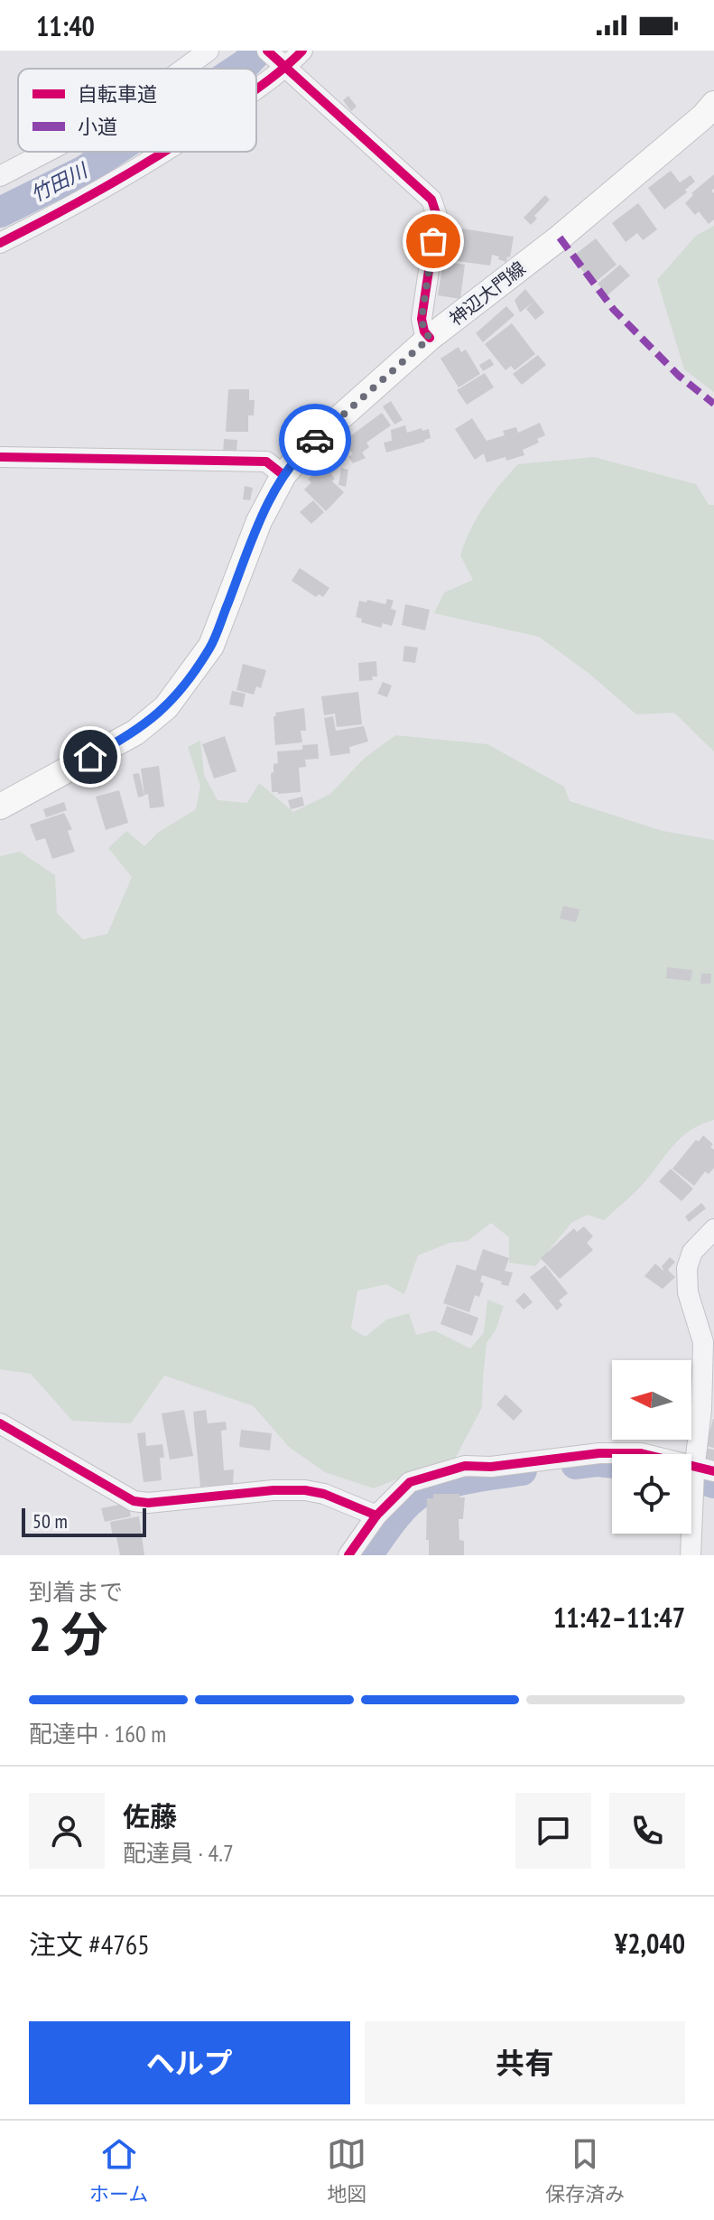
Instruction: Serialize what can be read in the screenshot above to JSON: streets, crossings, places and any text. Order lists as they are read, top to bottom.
{
  "streets": {
    "main road": ["神辺大門線"]
  },
  "water": ["竹田川"],
  "legend": ["自転車道", "小道"],
  "scale_bar": "50 m",
  "north": "left",
  "page": {
    "status": "11:40",
    "scale": "50 m",
    "heading": ["2 分", "到着まで", "11:42–11:47"],
    "panel": [
      "佐藤",
      "配達員 · 4.7",
      "注文 #4765",
      "¥2,040"
    ],
    "bar": "配達中 · 160 m",
    "buttons": ["ヘルプ", "共有"],
    "tabs": ["ホーム", "地図", "保存済み"]
  }
}
